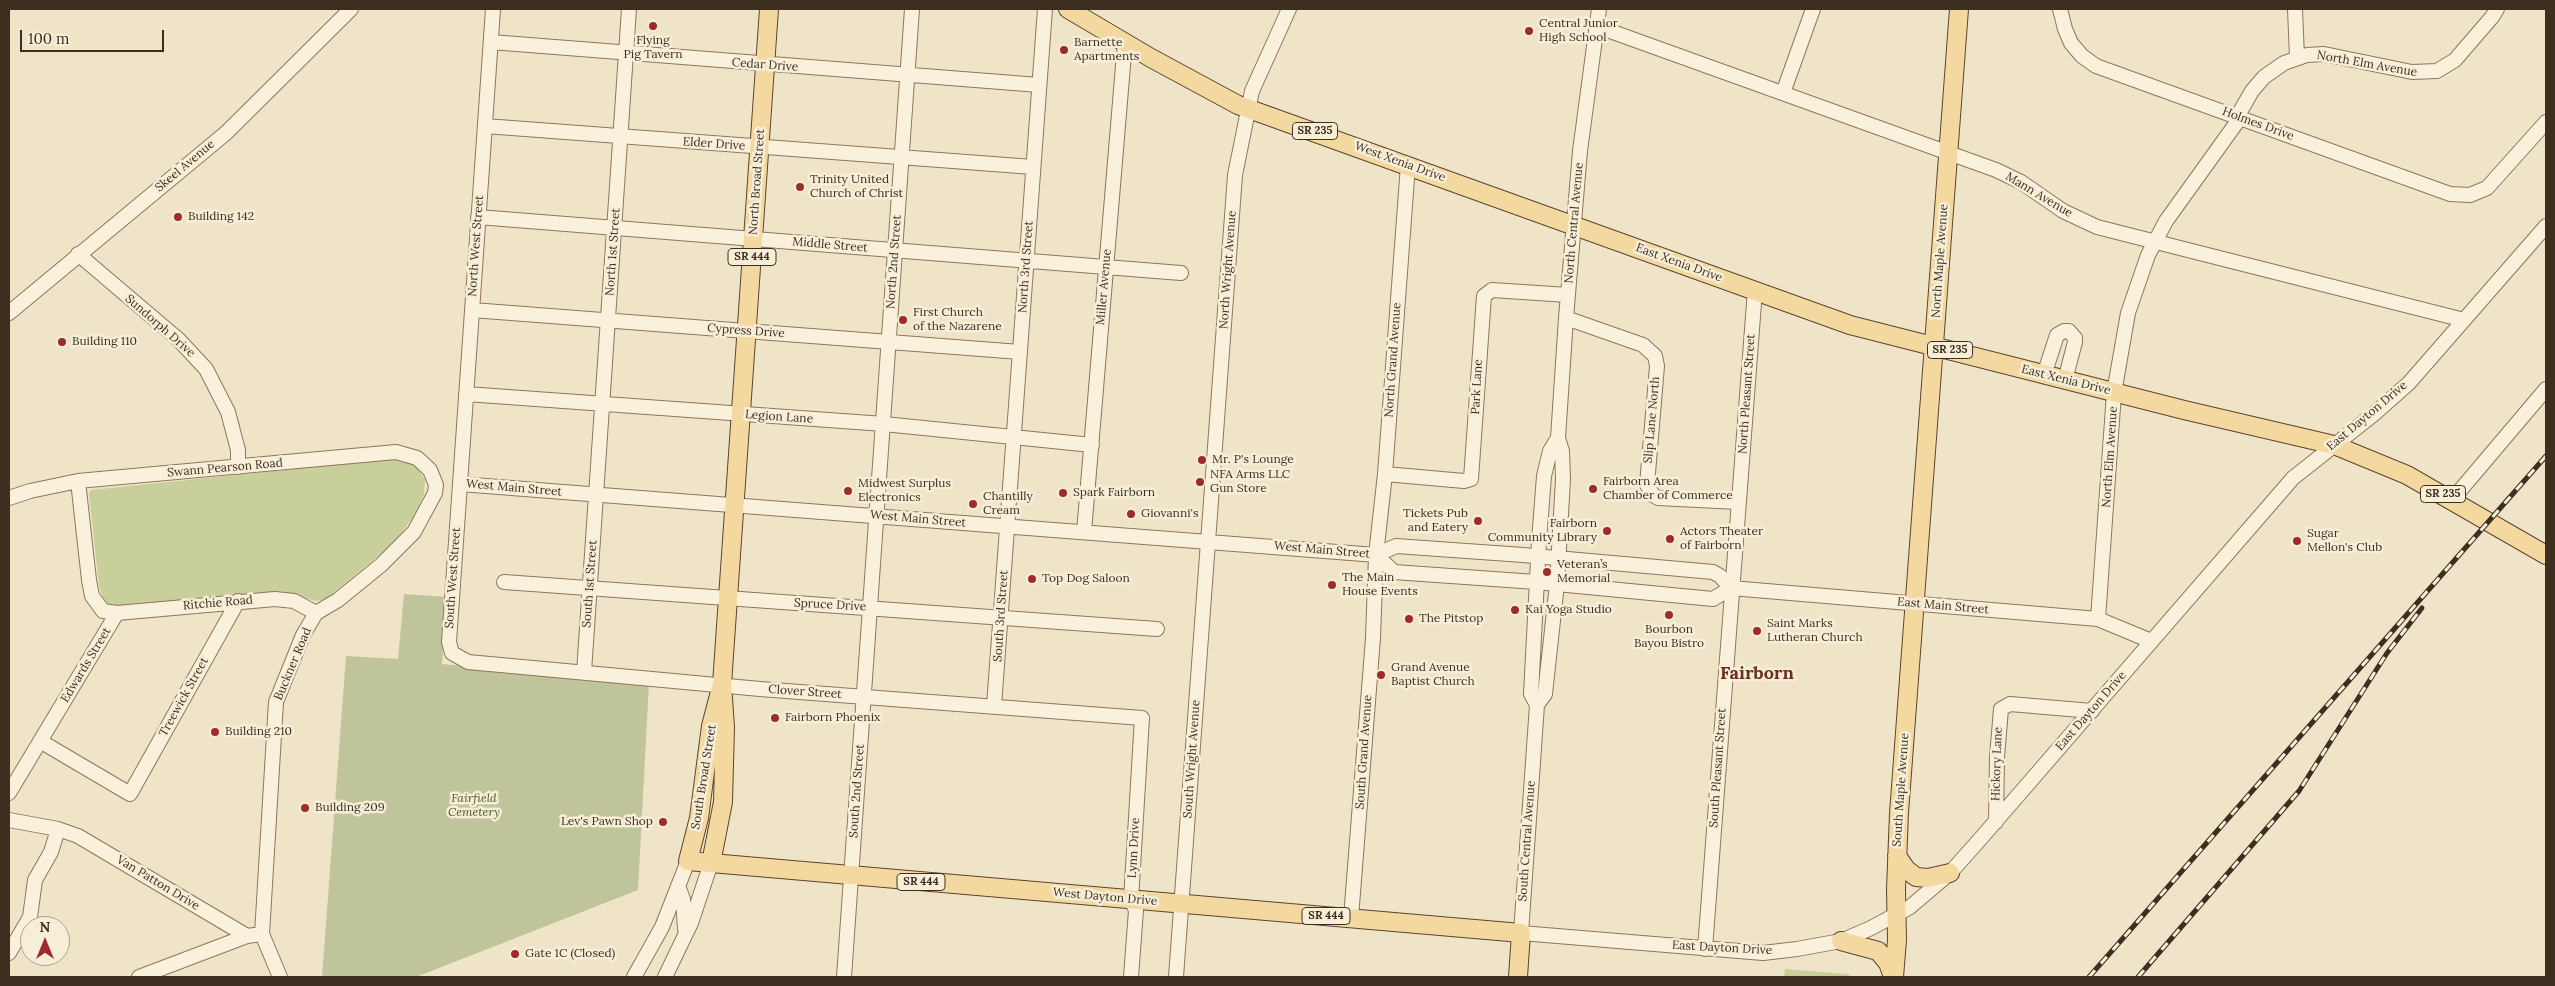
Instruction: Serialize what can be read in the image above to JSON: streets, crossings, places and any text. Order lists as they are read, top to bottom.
{
  "streets": {
    "main road": [
      "SR 235",
      "West Xenia Drive",
      "North Broad Street",
      "SR 444",
      "North Maple Avenue",
      "East Xenia Drive",
      "South Broad Street",
      "South Maple Avenue",
      "South Central Avenue",
      "West Dayton Drive"
    ],
    "street": [
      "North Elm Avenue",
      "Cedar Drive",
      "Holmes Drive",
      "Elder Drive",
      "Skeel Avenue",
      "Mann Avenue",
      "North Central Avenue",
      "Middle Street",
      "North West Street",
      "North 1st Street",
      "North 2nd Street",
      "North 3rd Street",
      "North Wright Avenue",
      "Miller Avenue",
      "Sundorph Drive",
      "Cypress Drive",
      "North Grand Avenue",
      "Park Lane",
      "North Pleasant Street",
      "East Dayton Drive",
      "Legion Lane",
      "Slip Lane North",
      "Swann Pearson Road",
      "West Main Street",
      "South West Street",
      "South 1st Street",
      "Ritchie Road",
      "Spruce Drive",
      "East Main Street",
      "South 3rd Street",
      "Buckner Road",
      "Edwards Street",
      "Clover Street",
      "Treewick Street",
      "South Grand Avenue",
      "South Wright Avenue",
      "Hickory Lane",
      "South Pleasant Street",
      "South 2nd Street",
      "Lynn Drive",
      "Van Patton Drive"
    ]
  },
  "crossings": [
    ["North Elm Avenue", "Holmes Drive"],
    ["North Elm Avenue", "Mann Avenue"],
    ["North Elm Avenue", "East Xenia Drive"],
    ["North Elm Avenue", "East Main Street"],
    ["Cedar Drive", "North Broad Street"],
    ["Cedar Drive", "North West Street"],
    ["Cedar Drive", "North 1st Street"],
    ["Cedar Drive", "North 2nd Street"],
    ["Cedar Drive", "North 3rd Street"],
    ["Elder Drive", "North Broad Street"],
    ["Elder Drive", "North West Street"],
    ["Elder Drive", "North 1st Street"],
    ["Elder Drive", "North 2nd Street"],
    ["Elder Drive", "North 3rd Street"],
    ["West Xenia Drive", "North Central Avenue"],
    ["West Xenia Drive", "East Xenia Drive"],
    ["West Xenia Drive", "North Wright Avenue"],
    ["West Xenia Drive", "Miller Avenue"],
    ["West Xenia Drive", "North Grand Avenue"],
    ["Skeel Avenue", "Sundorph Drive"],
    ["North Broad Street", "Middle Street"],
    ["North Broad Street", "Cypress Drive"],
    ["North Broad Street", "Legion Lane"],
    ["North Broad Street", "West Main Street"],
    ["North Broad Street", "South Broad Street"],
    ["Mann Avenue", "North Central Avenue"],
    ["Mann Avenue", "North Maple Avenue"],
    ["Mann Avenue", "East Dayton Drive"],
    ["North Central Avenue", "East Xenia Drive"],
    ["North Central Avenue", "Park Lane"],
    ["North Central Avenue", "Slip Lane North"],
    ["North Central Avenue", "West Main Street"],
    ["North Central Avenue", "South Central Avenue"],
    ["Middle Street", "North West Street"],
    ["Middle Street", "North 1st Street"],
    ["Middle Street", "North 2nd Street"],
    ["Middle Street", "North 3rd Street"],
    ["Middle Street", "Miller Avenue"],
    ["North West Street", "Cypress Drive"],
    ["North West Street", "Legion Lane"],
    ["North West Street", "West Main Street"],
    ["North West Street", "South West Street"],
    ["North 1st Street", "Cypress Drive"],
    ["North 1st Street", "Legion Lane"],
    ["North 1st Street", "West Main Street"],
    ["North 1st Street", "South 1st Street"],
    ["North Maple Avenue", "East Xenia Drive"],
    ["North Maple Avenue", "East Main Street"],
    ["North Maple Avenue", "South Maple Avenue"],
    ["North 2nd Street", "Cypress Drive"],
    ["North 2nd Street", "Legion Lane"],
    ["North 2nd Street", "West Main Street"],
    ["North 2nd Street", "South 2nd Street"],
    ["East Xenia Drive", "North Pleasant Street"],
    ["East Xenia Drive", "East Dayton Drive"],
    ["North 3rd Street", "Cypress Drive"],
    ["North 3rd Street", "Legion Lane"],
    ["North 3rd Street", "West Main Street"],
    ["North 3rd Street", "South 3rd Street"],
    ["North Wright Avenue", "West Main Street"],
    ["North Wright Avenue", "South Wright Avenue"],
    ["Miller Avenue", "Legion Lane"],
    ["Miller Avenue", "West Main Street"],
    ["Sundorph Drive", "Swann Pearson Road"],
    ["North Grand Avenue", "Park Lane"],
    ["North Grand Avenue", "West Main Street"],
    ["North Grand Avenue", "South Grand Avenue"],
    ["North Pleasant Street", "Slip Lane North"],
    ["North Pleasant Street", "East Main Street"],
    ["North Pleasant Street", "South Pleasant Street"],
    ["East Dayton Drive", "East Main Street"],
    ["East Dayton Drive", "Hickory Lane"],
    ["East Dayton Drive", "South Pleasant Street"],
    ["East Dayton Drive", "South Maple Avenue"],
    ["East Dayton Drive", "South Central Avenue"],
    ["East Dayton Drive", "West Dayton Drive"],
    ["Swann Pearson Road", "Buckner Road"],
    ["Swann Pearson Road", "Edwards Street"],
    ["West Main Street", "South West Street"],
    ["West Main Street", "South 1st Street"],
    ["West Main Street", "South 3rd Street"],
    ["West Main Street", "South Grand Avenue"],
    ["West Main Street", "South Wright Avenue"],
    ["West Main Street", "South Broad Street"],
    ["West Main Street", "South 2nd Street"],
    ["West Main Street", "South Central Avenue"],
    ["South West Street", "Clover Street"],
    ["South 1st Street", "Spruce Drive"],
    ["South 1st Street", "Clover Street"],
    ["Ritchie Road", "Buckner Road"],
    ["Ritchie Road", "Edwards Street"],
    ["Ritchie Road", "Treewick Street"],
    ["Spruce Drive", "South 3rd Street"],
    ["Spruce Drive", "South Broad Street"],
    ["Spruce Drive", "South 2nd Street"],
    ["East Main Street", "South Pleasant Street"],
    ["East Main Street", "South Maple Avenue"],
    ["South 3rd Street", "Clover Street"],
    ["Edwards Street", "Treewick Street"],
    ["Clover Street", "South Broad Street"],
    ["Clover Street", "South 2nd Street"],
    ["Clover Street", "Lynn Drive"],
    ["South Grand Avenue", "West Dayton Drive"],
    ["South Wright Avenue", "West Dayton Drive"],
    ["South Broad Street", "West Dayton Drive"],
    ["South 2nd Street", "West Dayton Drive"],
    ["South Central Avenue", "West Dayton Drive"],
    ["Lynn Drive", "West Dayton Drive"]
  ],
  "districts": ["Fairborn"],
  "parks": ["Fairfield Cemetery"],
  "places": [
    "Flying Pig Tavern",
    "Central Junior High School",
    "Barnette Apartments",
    "Trinity United Church of Christ",
    "Building 142",
    "First Church of the Nazarene",
    "Building 110",
    "Mr. P's Lounge",
    "NFA Arms LLC Gun Store",
    "Fairborn Area Chamber of Commerce",
    "Midwest Surplus Electronics",
    "Spark Fairborn",
    "Chantilly Cream",
    "Giovanni's",
    "Tickets Pub and Eatery",
    "Fairborn Community Library",
    "Actors Theater of Fairborn",
    "Sugar Mellon's Club",
    "Veteran’s Memorial",
    "Top Dog Saloon",
    "The Main House Events",
    "Kai Yoga Studio",
    "Bourbon Bayou Bistro",
    "The Pitstop",
    "Saint Marks Lutheran Church",
    "Grand Avenue Baptist Church",
    "Fairborn Phoenix",
    "Building 210",
    "Building 209",
    "Lev's Pawn Shop",
    "Gate 1C (Closed)"
  ],
  "scale_bar": "100 m",
  "north": "top"
}
